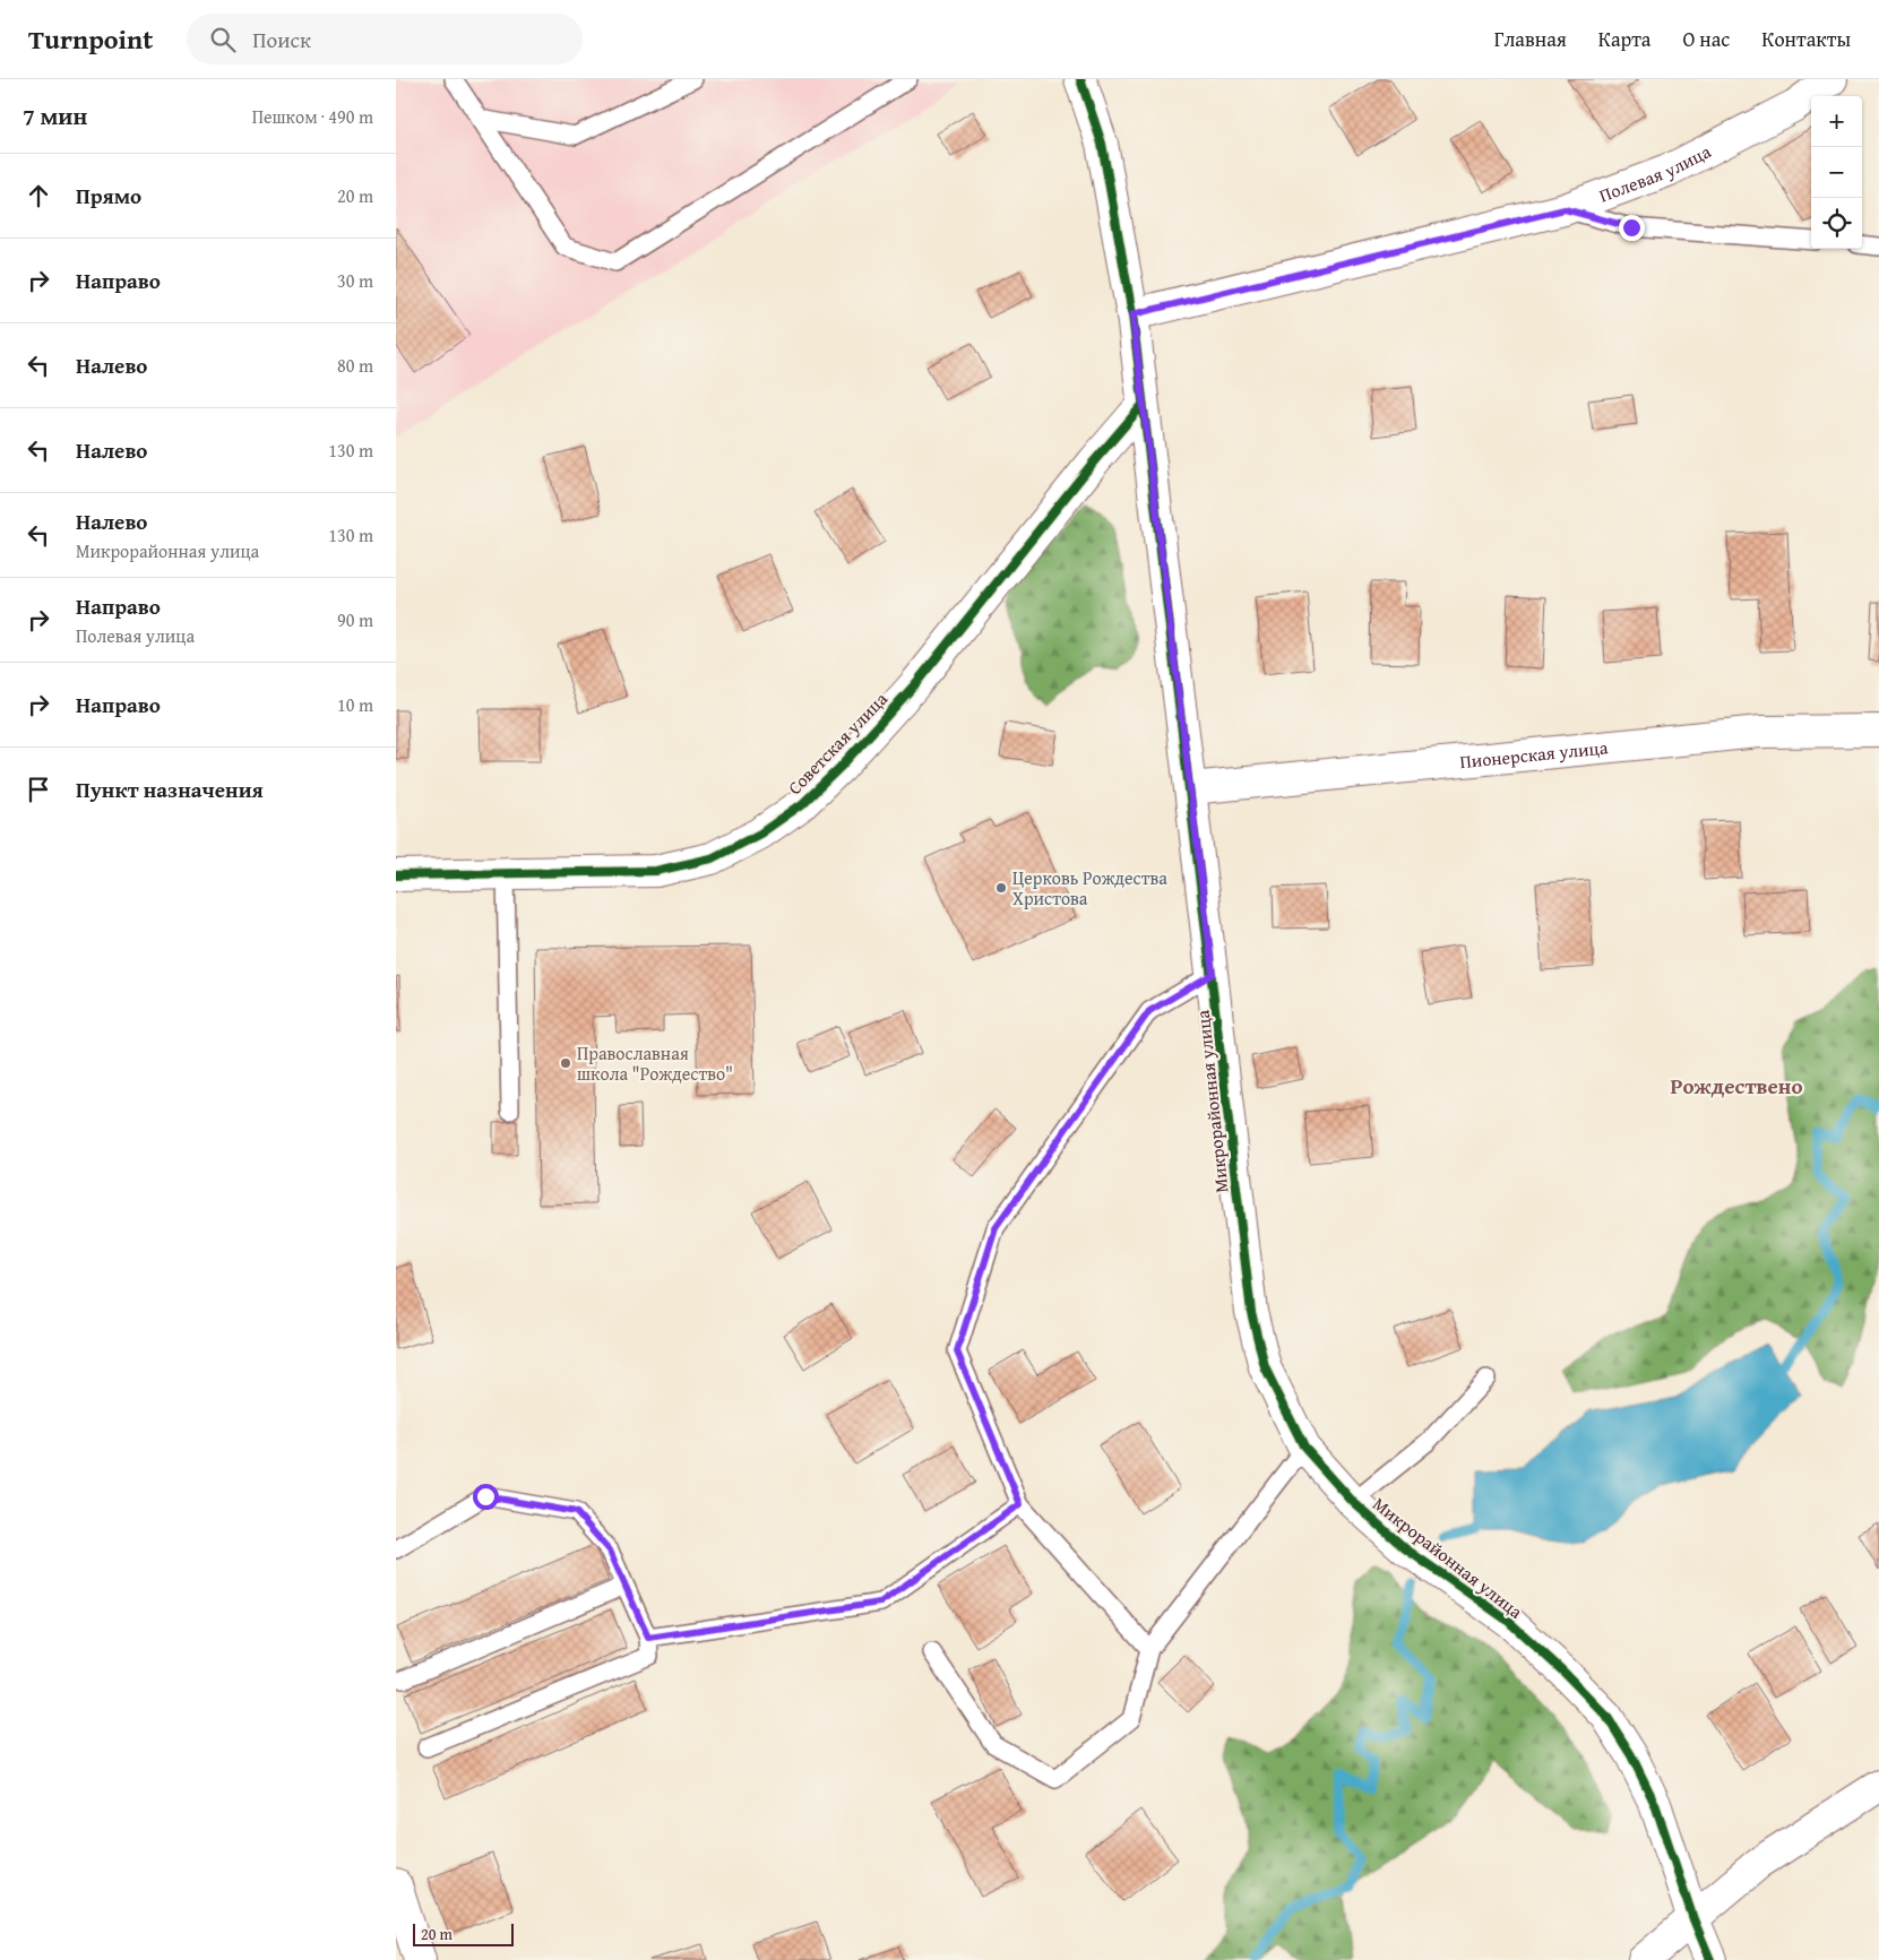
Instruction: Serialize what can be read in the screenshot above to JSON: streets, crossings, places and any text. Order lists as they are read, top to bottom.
{
  "streets": {
    "street": [
      "Полевая улица",
      "Советская улица",
      "Пионерская улица",
      "Микрорайонная улица"
    ]
  },
  "crossings": [
    ["Полевая улица", "Микрорайонная улица"],
    ["Советская улица", "Микрорайонная улица"],
    ["Пионерская улица", "Микрорайонная улица"]
  ],
  "districts": ["Рождествено"],
  "places": ["Церковь Рождества Христова", "Православная школа \"Рождество\""],
  "scale_bar": "20 m",
  "page": {
    "header": "Turnpoint",
    "search": "Поиск",
    "nav": [
      "Главная",
      "Карта",
      "О нас",
      "Контакты"
    ],
    "heading": ["7 мин", "Пешком · 490 m"],
    "map_buttons": ["+", "−"],
    "list": [
      ["Прямо", "20 m"],
      ["Направо", "30 m"],
      ["Налево", "80 m"],
      ["Налево", "130 m"],
      ["Налево", "Микрорайонная улица", "130 m"],
      ["Направо", "Полевая улица", "90 m"],
      ["Направо", "10 m"],
      "Пункт назначения"
    ],
    "scale": "20 m"
  }
}
